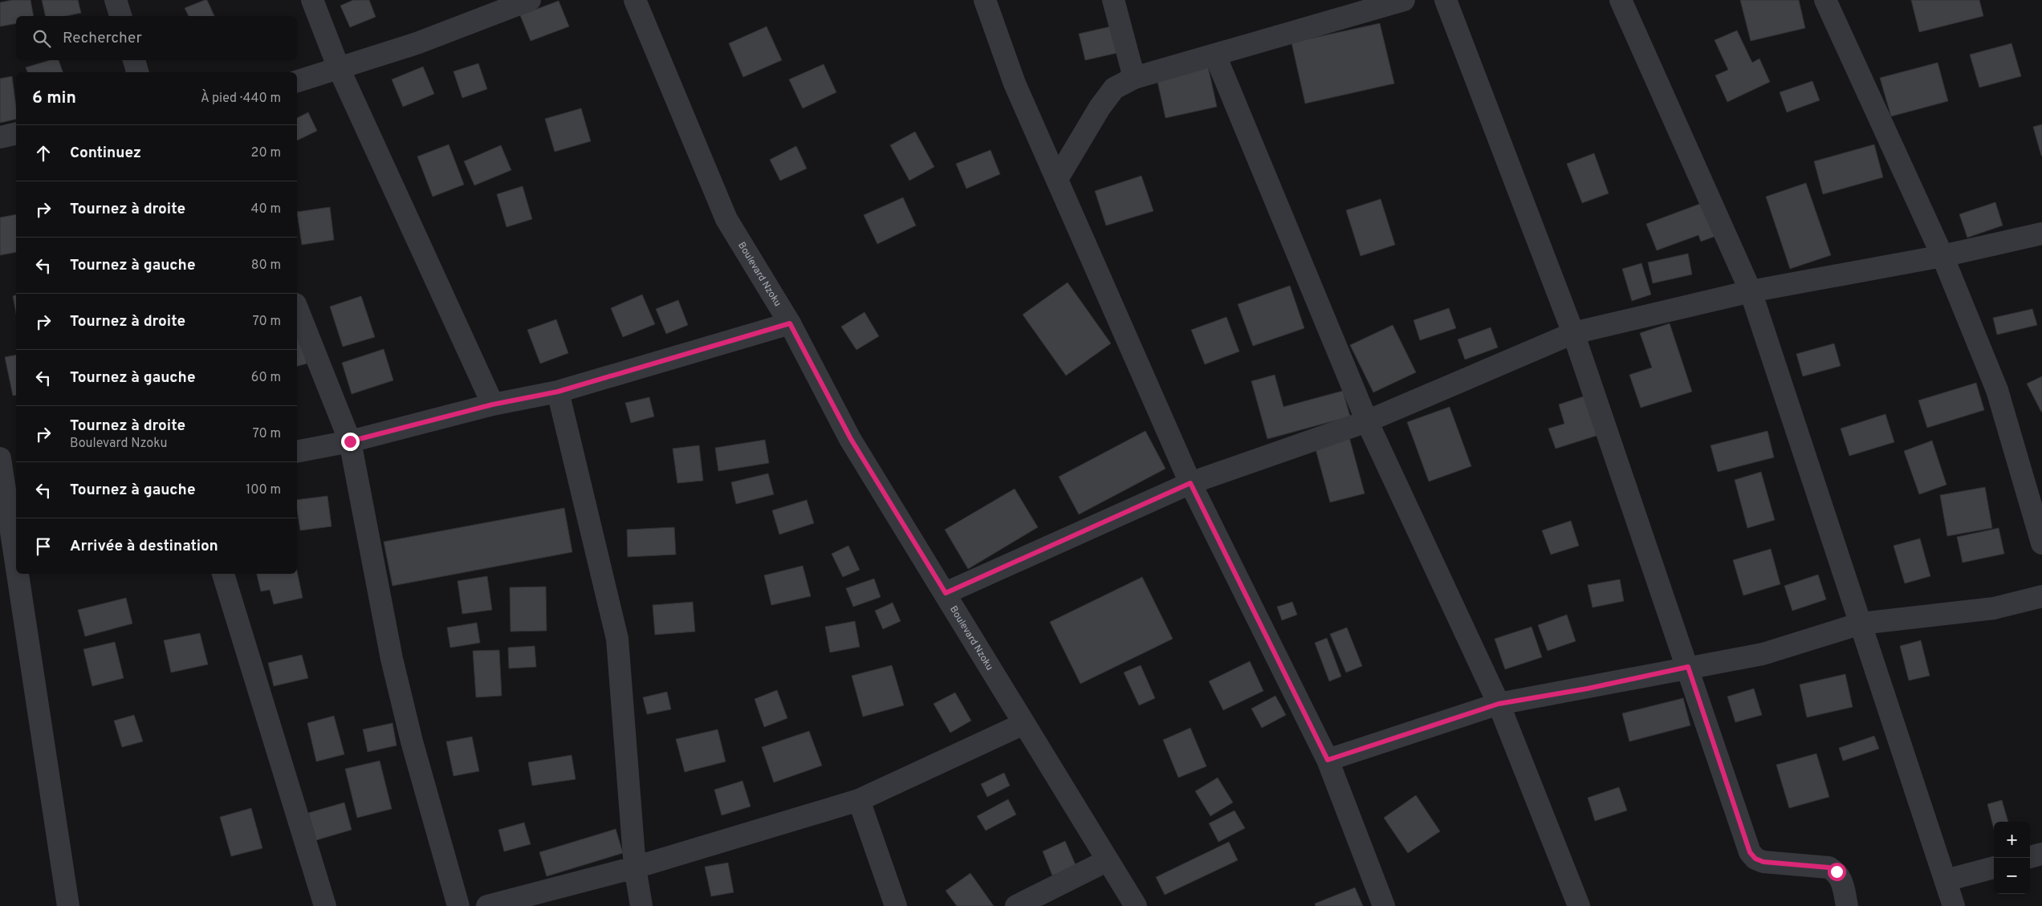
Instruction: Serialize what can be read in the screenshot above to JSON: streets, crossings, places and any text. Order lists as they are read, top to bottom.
{
  "streets": {
    "street": ["Boulevard Nzoku"]
  },
  "page": {
    "search": "Rechercher",
    "heading": ["6 min", "À pied · 440 m"],
    "list": [
      ["Continuez", "20 m"],
      ["Tournez à droite", "40 m"],
      ["Tournez à gauche", "80 m"],
      ["Tournez à droite", "70 m"],
      ["Tournez à gauche", "60 m"],
      ["Tournez à droite", "Boulevard Nzoku", "70 m"],
      ["Tournez à gauche", "100 m"],
      "Arrivée à destination"
    ],
    "map_buttons": ["+", "−"]
  }
}
